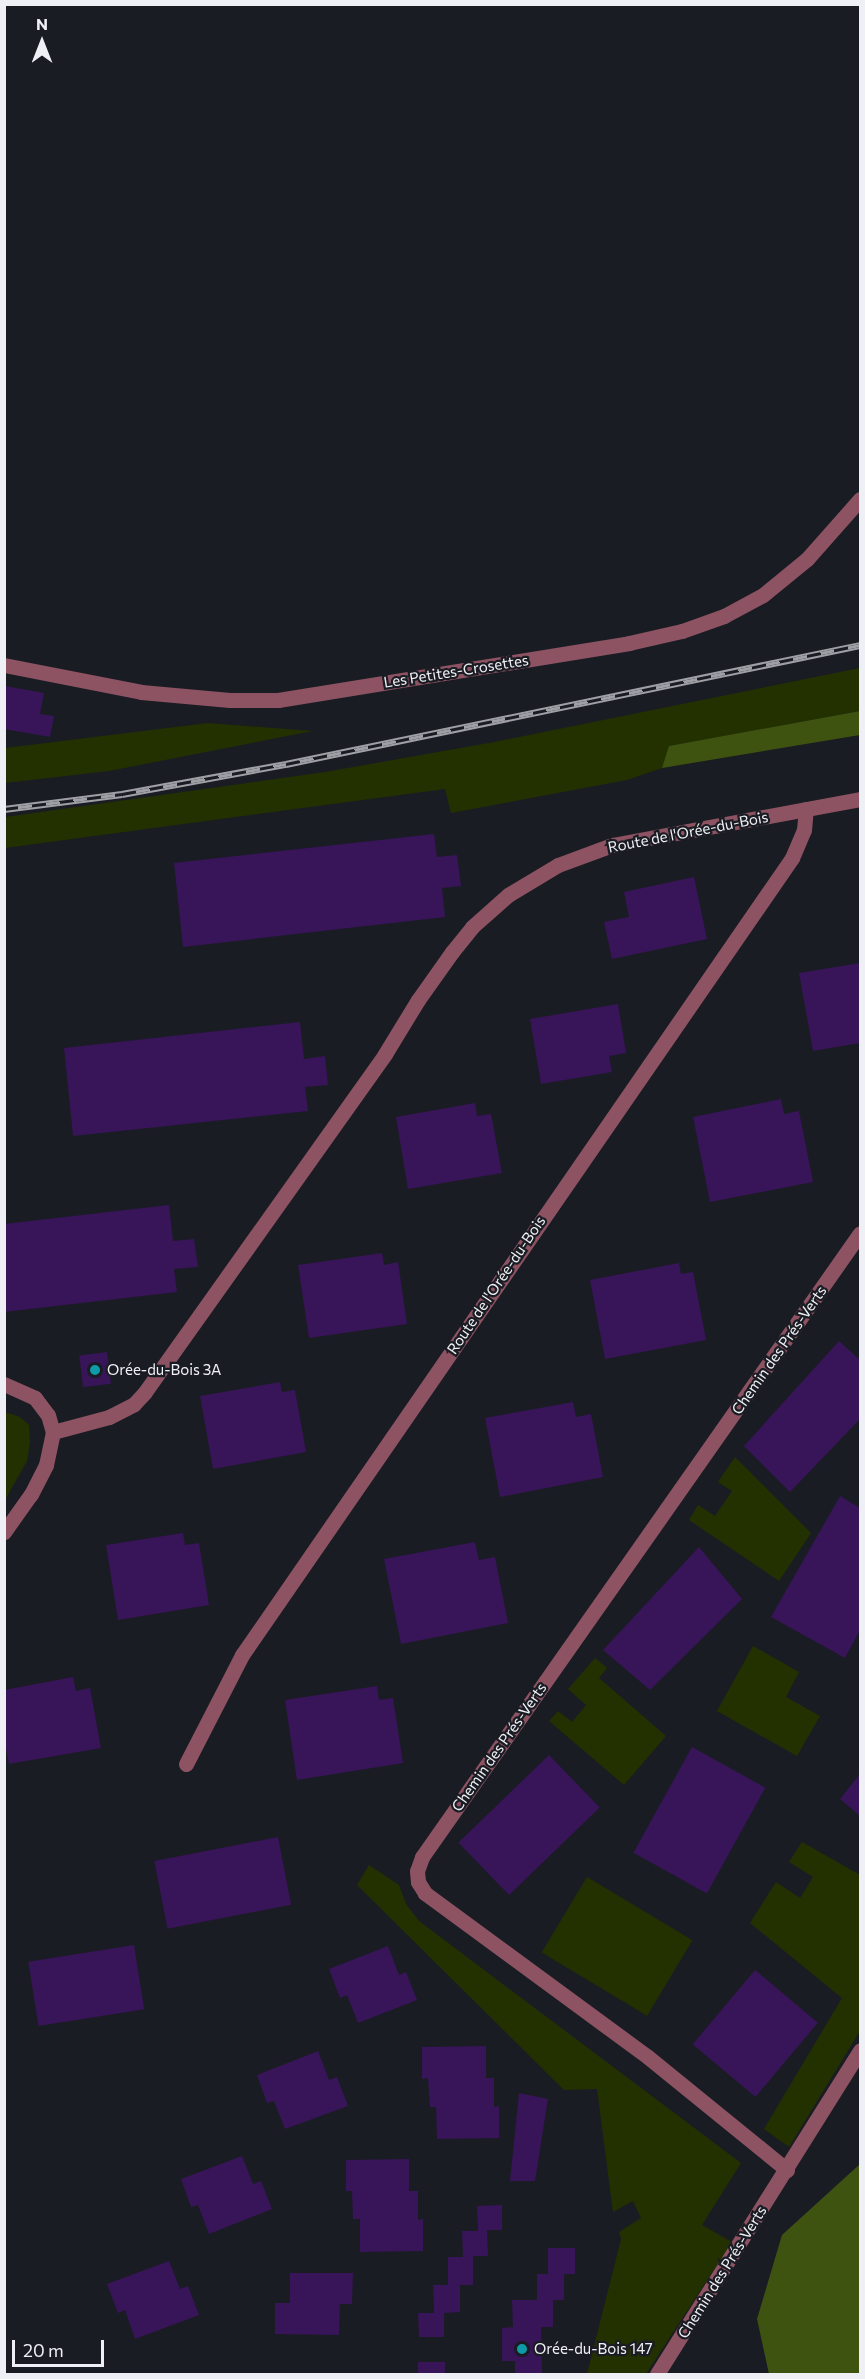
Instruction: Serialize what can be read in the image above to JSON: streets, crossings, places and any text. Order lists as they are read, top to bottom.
{
  "streets": {
    "street": ["Les Petites-Crosettes", "Route de l'Orée-du-Bois", "Chemin des Prés-Verts"]
  },
  "places": ["Orée-du-Bois 3A", "Orée-du-Bois 147"],
  "scale_bar": "20 m",
  "north": "top"
}
